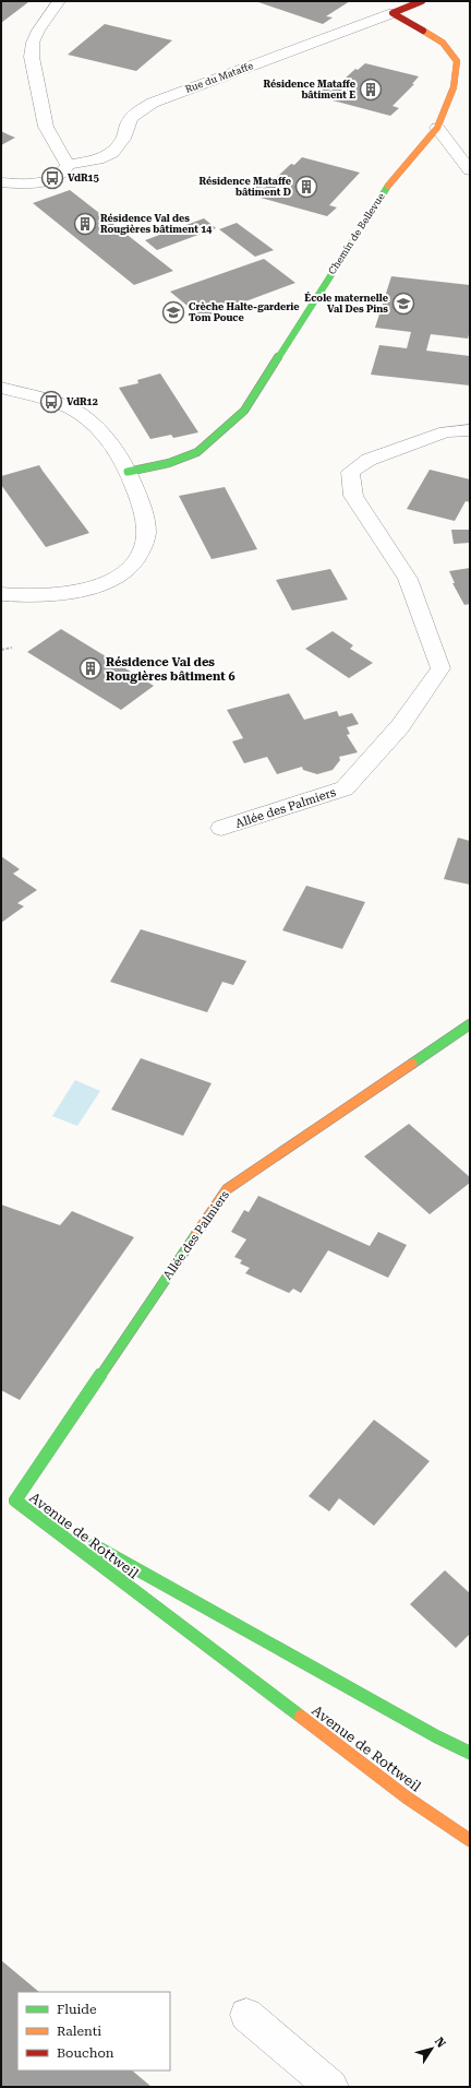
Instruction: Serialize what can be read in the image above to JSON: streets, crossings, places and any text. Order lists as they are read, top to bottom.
{
  "streets": {
    "street": [
      "Rue du Mataffe",
      "Chemin de Bellevue",
      "Allée des Palmiers",
      "Avenue de Rottweil"
    ]
  },
  "crossings": [
    ["Rue du Mataffe", "Chemin de Bellevue"],
    ["Allée des Palmiers", "Avenue de Rottweil"]
  ],
  "places": {
    "building": [
      "Résidence Mataffe bâtiment E",
      "Résidence Mataffe bâtiment D",
      "Résidence Val des Rougières bâtiment 14",
      "Résidence Val des Rougières bâtiment 6"
    ],
    "bus stop": ["VdR15", "VdR12"],
    "school or university": ["École maternelle Val Des Pins", "Crèche Halte-garderie Tom Pouce"]
  },
  "legend": ["Fluide", "Ralenti", "Bouchon"],
  "north": "top right"
}
